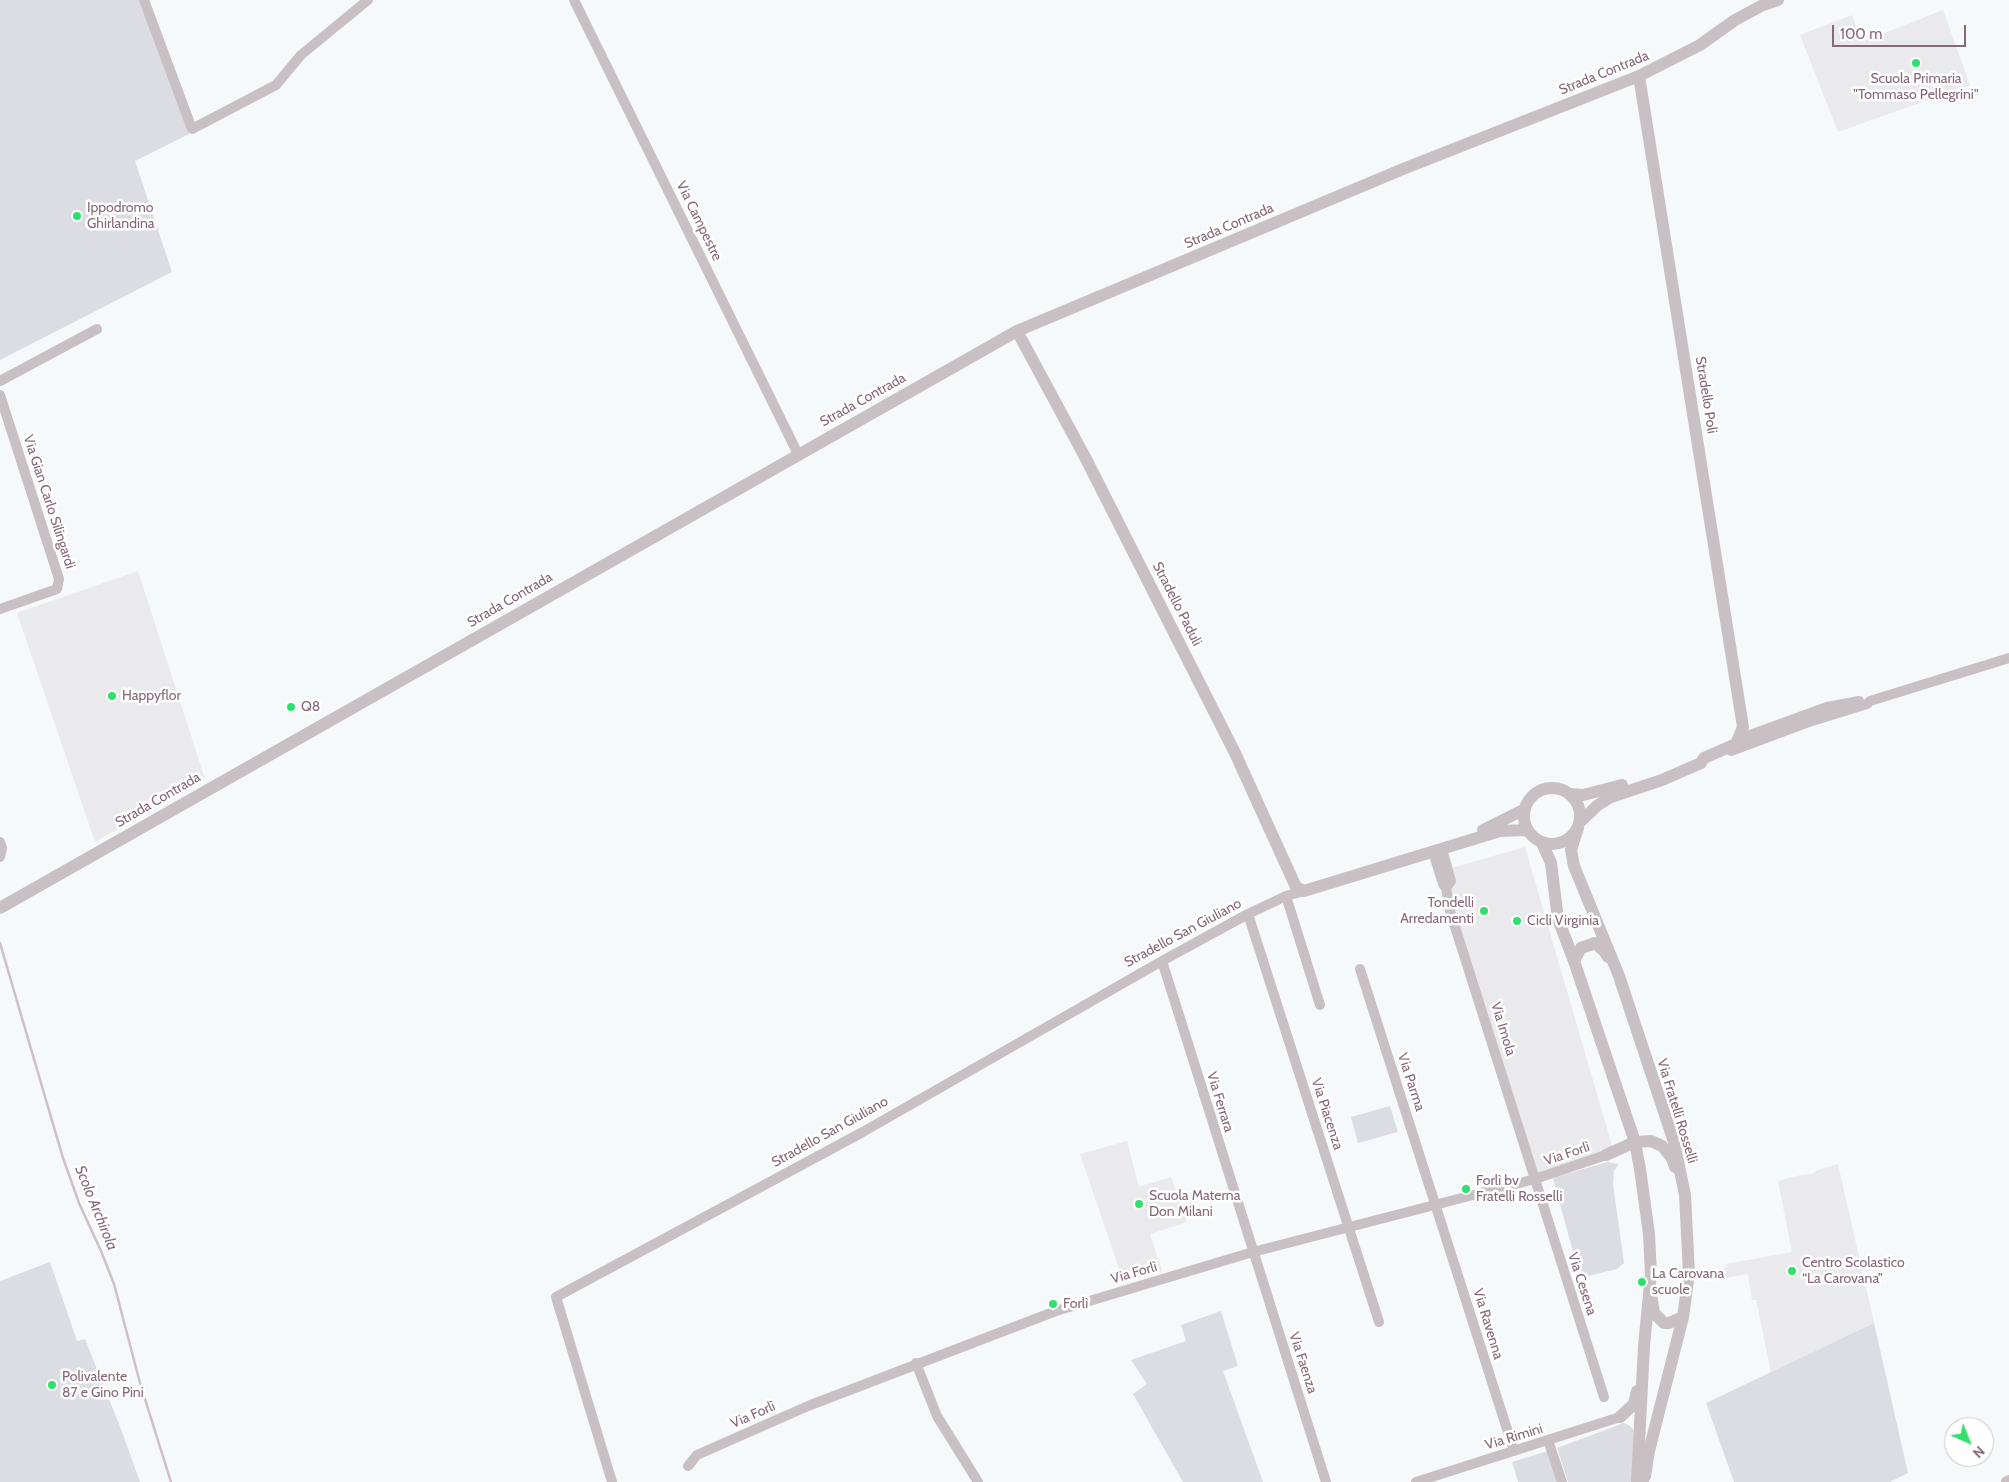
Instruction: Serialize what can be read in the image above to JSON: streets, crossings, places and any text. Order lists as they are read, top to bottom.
{
  "streets": {
    "street": [
      "Strada Contrada",
      "Via Campestre",
      "Stradello Poli",
      "Via Gian Carlo Silingardi",
      "Stradello Paduli",
      "Stradello San Giuliano",
      "Via Imola",
      "Via Parma",
      "Via Ferrara",
      "Via Fratelli Rosselli",
      "Via Piacenza",
      "Via Forlì",
      "Via Cesena",
      "Via Ravenna",
      "Via Faenza",
      "Via Rimini"
    ]
  },
  "crossings": [
    ["Strada Contrada", "Via Campestre"],
    ["Strada Contrada", "Stradello Poli"],
    ["Strada Contrada", "Stradello Paduli"],
    ["Stradello Paduli", "Stradello San Giuliano"],
    ["Stradello San Giuliano", "Via Imola"],
    ["Stradello San Giuliano", "Via Ferrara"],
    ["Stradello San Giuliano", "Via Fratelli Rosselli"],
    ["Stradello San Giuliano", "Via Piacenza"],
    ["Via Imola", "Via Forlì"],
    ["Via Imola", "Via Cesena"],
    ["Via Parma", "Via Forlì"],
    ["Via Parma", "Via Ravenna"],
    ["Via Ferrara", "Via Forlì"],
    ["Via Ferrara", "Via Faenza"],
    ["Via Piacenza", "Via Forlì"],
    ["Via Forlì", "Via Cesena"],
    ["Via Forlì", "Via Ravenna"],
    ["Via Forlì", "Via Faenza"],
    ["Via Ravenna", "Via Rimini"]
  ],
  "water": ["Scolo Archirola"],
  "places": [
    "Scuola Primaria \"Tommaso Pellegrini\"",
    "Ippodromo Ghirlandina",
    "Happyflor",
    "Q8",
    "Tondelli Arredamenti",
    "Cicli Virginia",
    "Forlì bv Fratelli Rosselli",
    "Scuola Materna Don Milani",
    "Centro Scolastico “La Carovana”",
    "La Carovana scuole",
    "Forlì",
    "Polivalente 87 e Gino Pini"
  ],
  "scale_bar": "100 m",
  "north": "bottom right"
}
